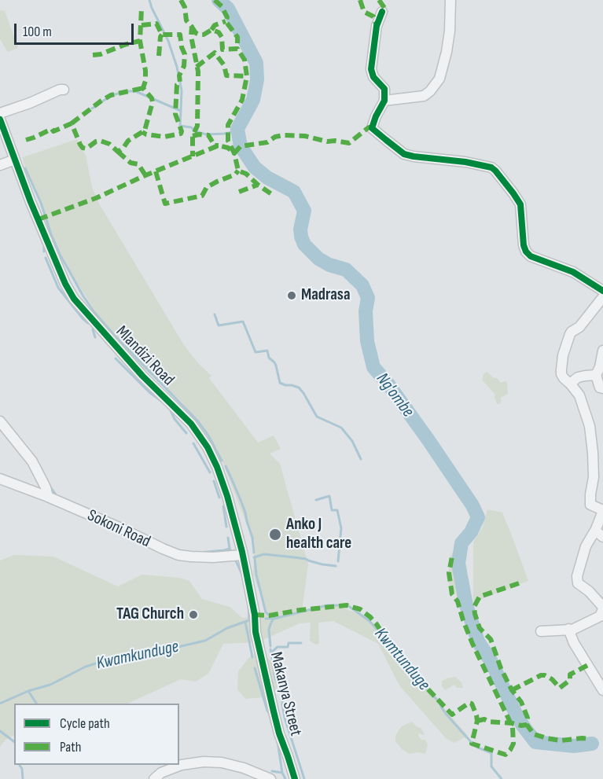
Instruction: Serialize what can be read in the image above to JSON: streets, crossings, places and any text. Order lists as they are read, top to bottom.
{
  "streets": {
    "street": ["Mlandizi Road", "Sokoni Road", "Makanya Street"]
  },
  "crossings": [
    ["Mlandizi Road", "Sokoni Road"],
    ["Mlandizi Road", "Makanya Street"]
  ],
  "water": ["Ng'ombe", "Kwamkunduge", "Kwmtunduge"],
  "places": ["Madrasa", "Anko J health care", "TAG Church"],
  "legend": ["Cycle path", "Path"],
  "scale_bar": "100 m"
}
